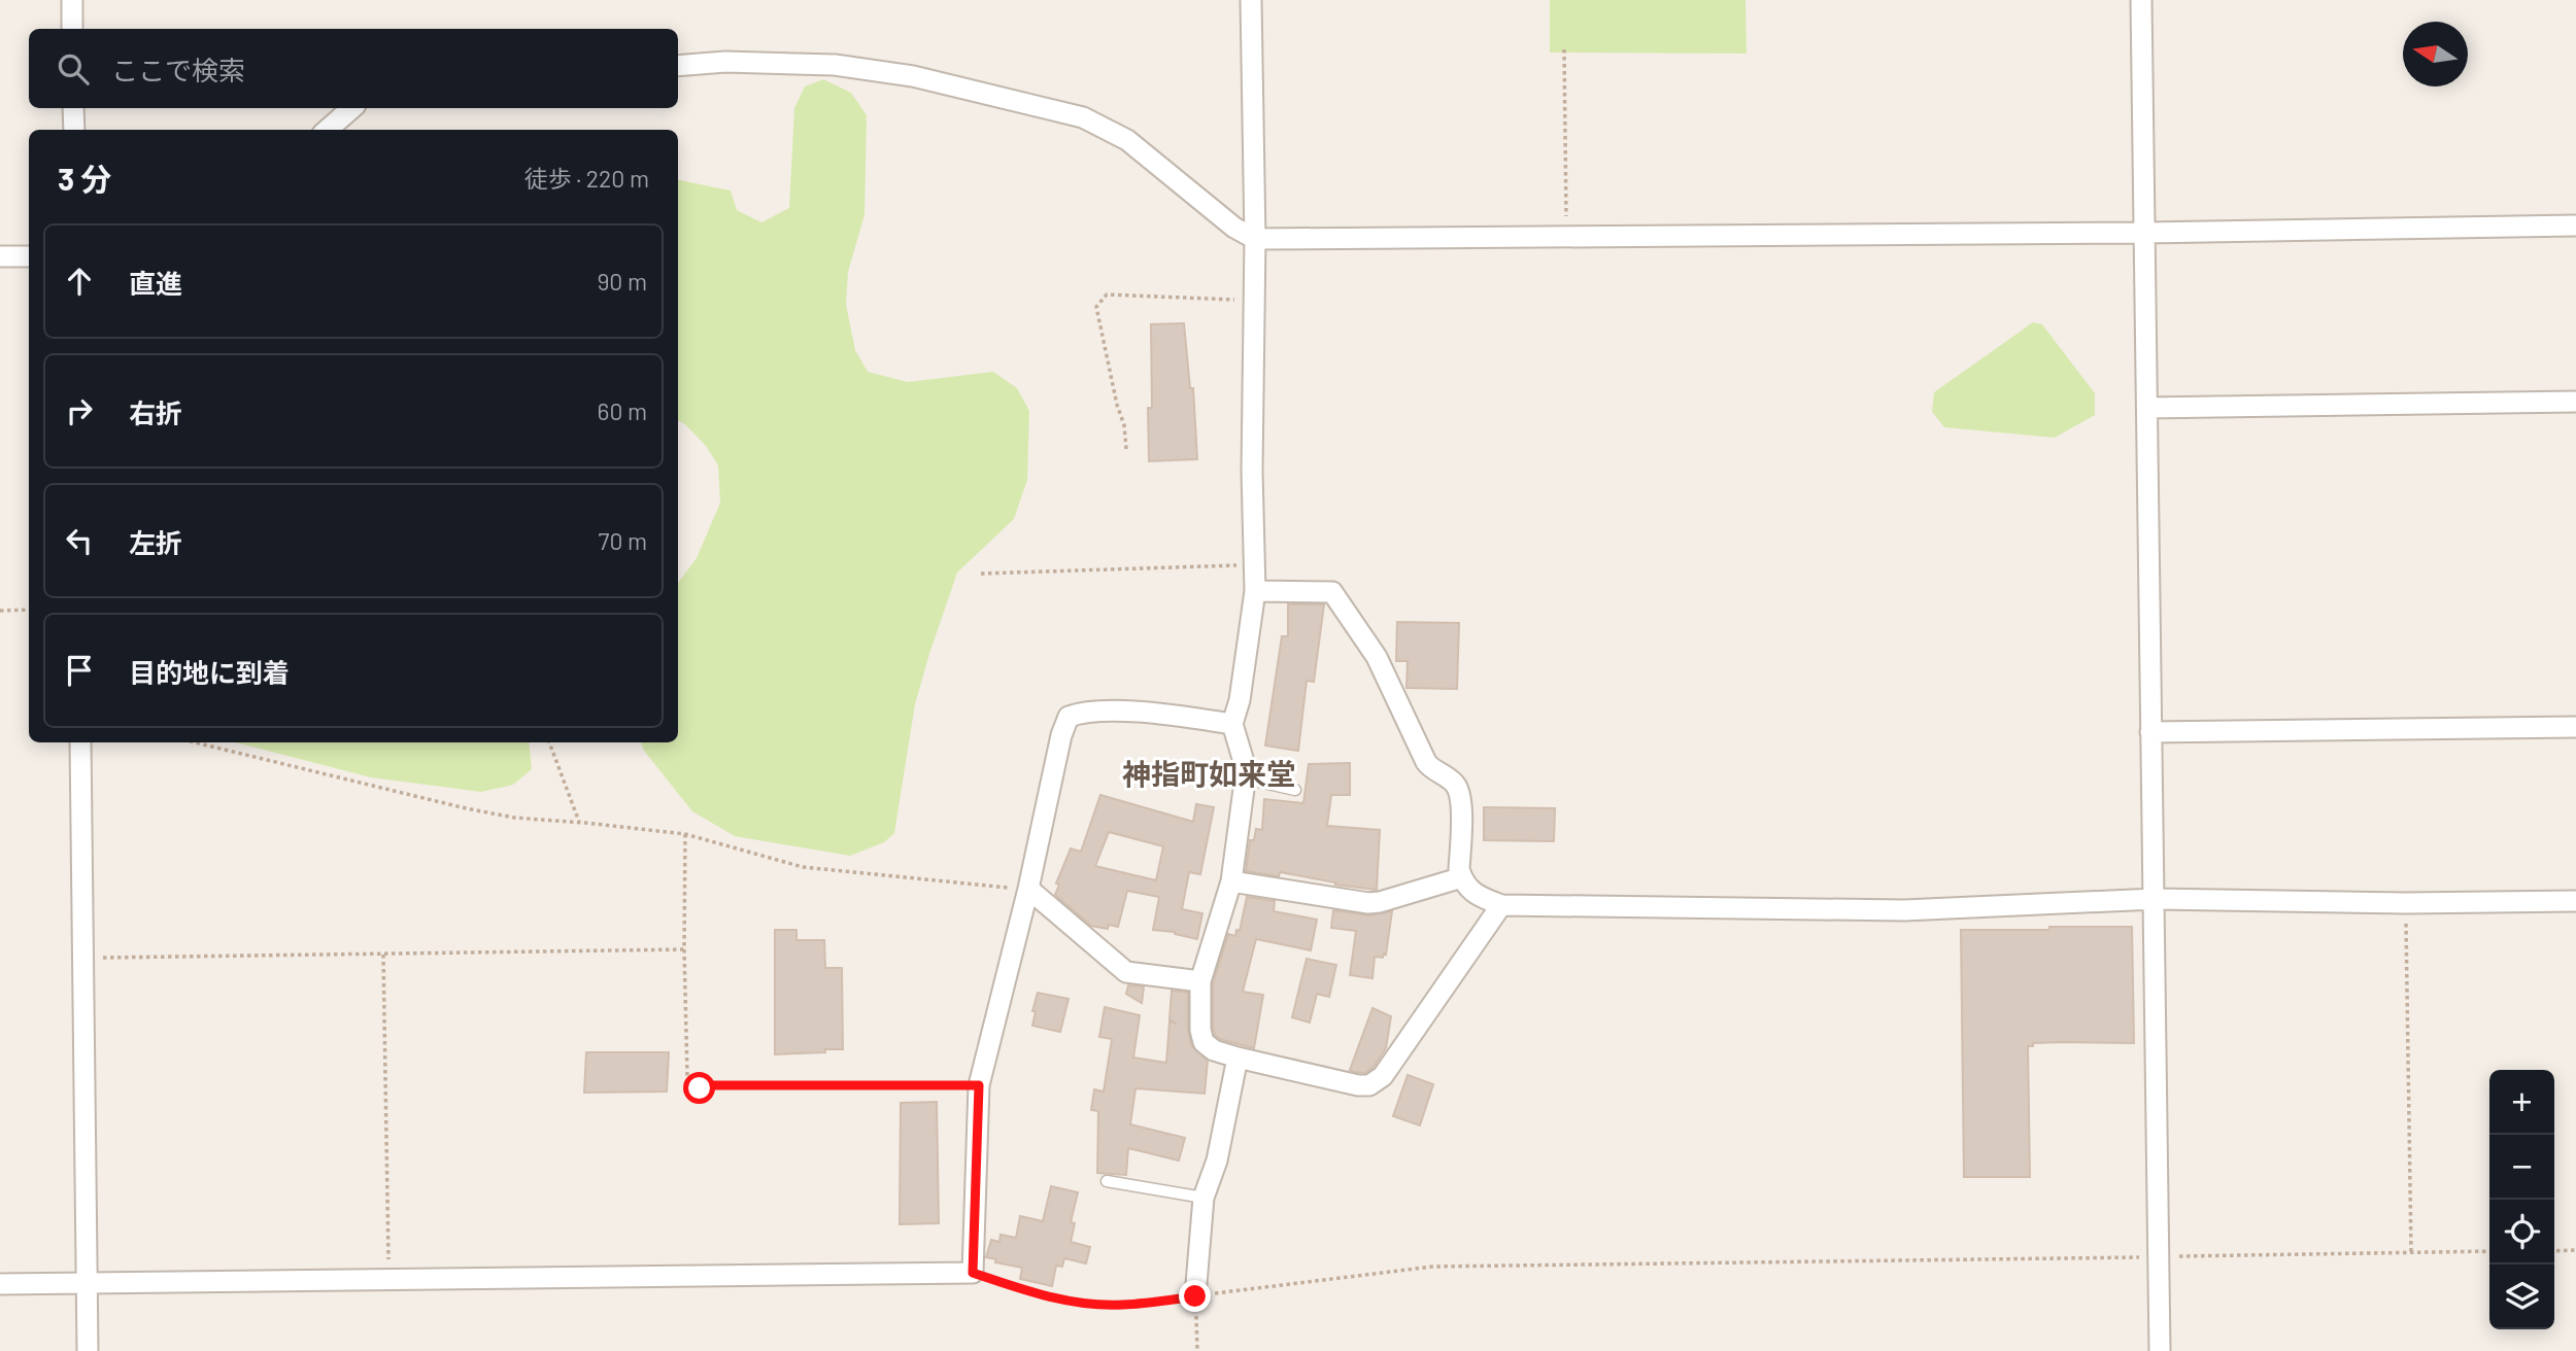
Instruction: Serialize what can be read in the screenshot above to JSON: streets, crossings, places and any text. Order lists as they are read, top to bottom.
{
  "districts": ["神指町如来堂"],
  "north": "left",
  "page": {
    "search": "ここで検索",
    "heading": ["3 分", "徒歩 · 220 m"],
    "list": [
      ["直進", "90 m"],
      ["右折", "60 m"],
      ["左折", "70 m"],
      "目的地に到着"
    ],
    "map_buttons": ["+", "−"]
  }
}
